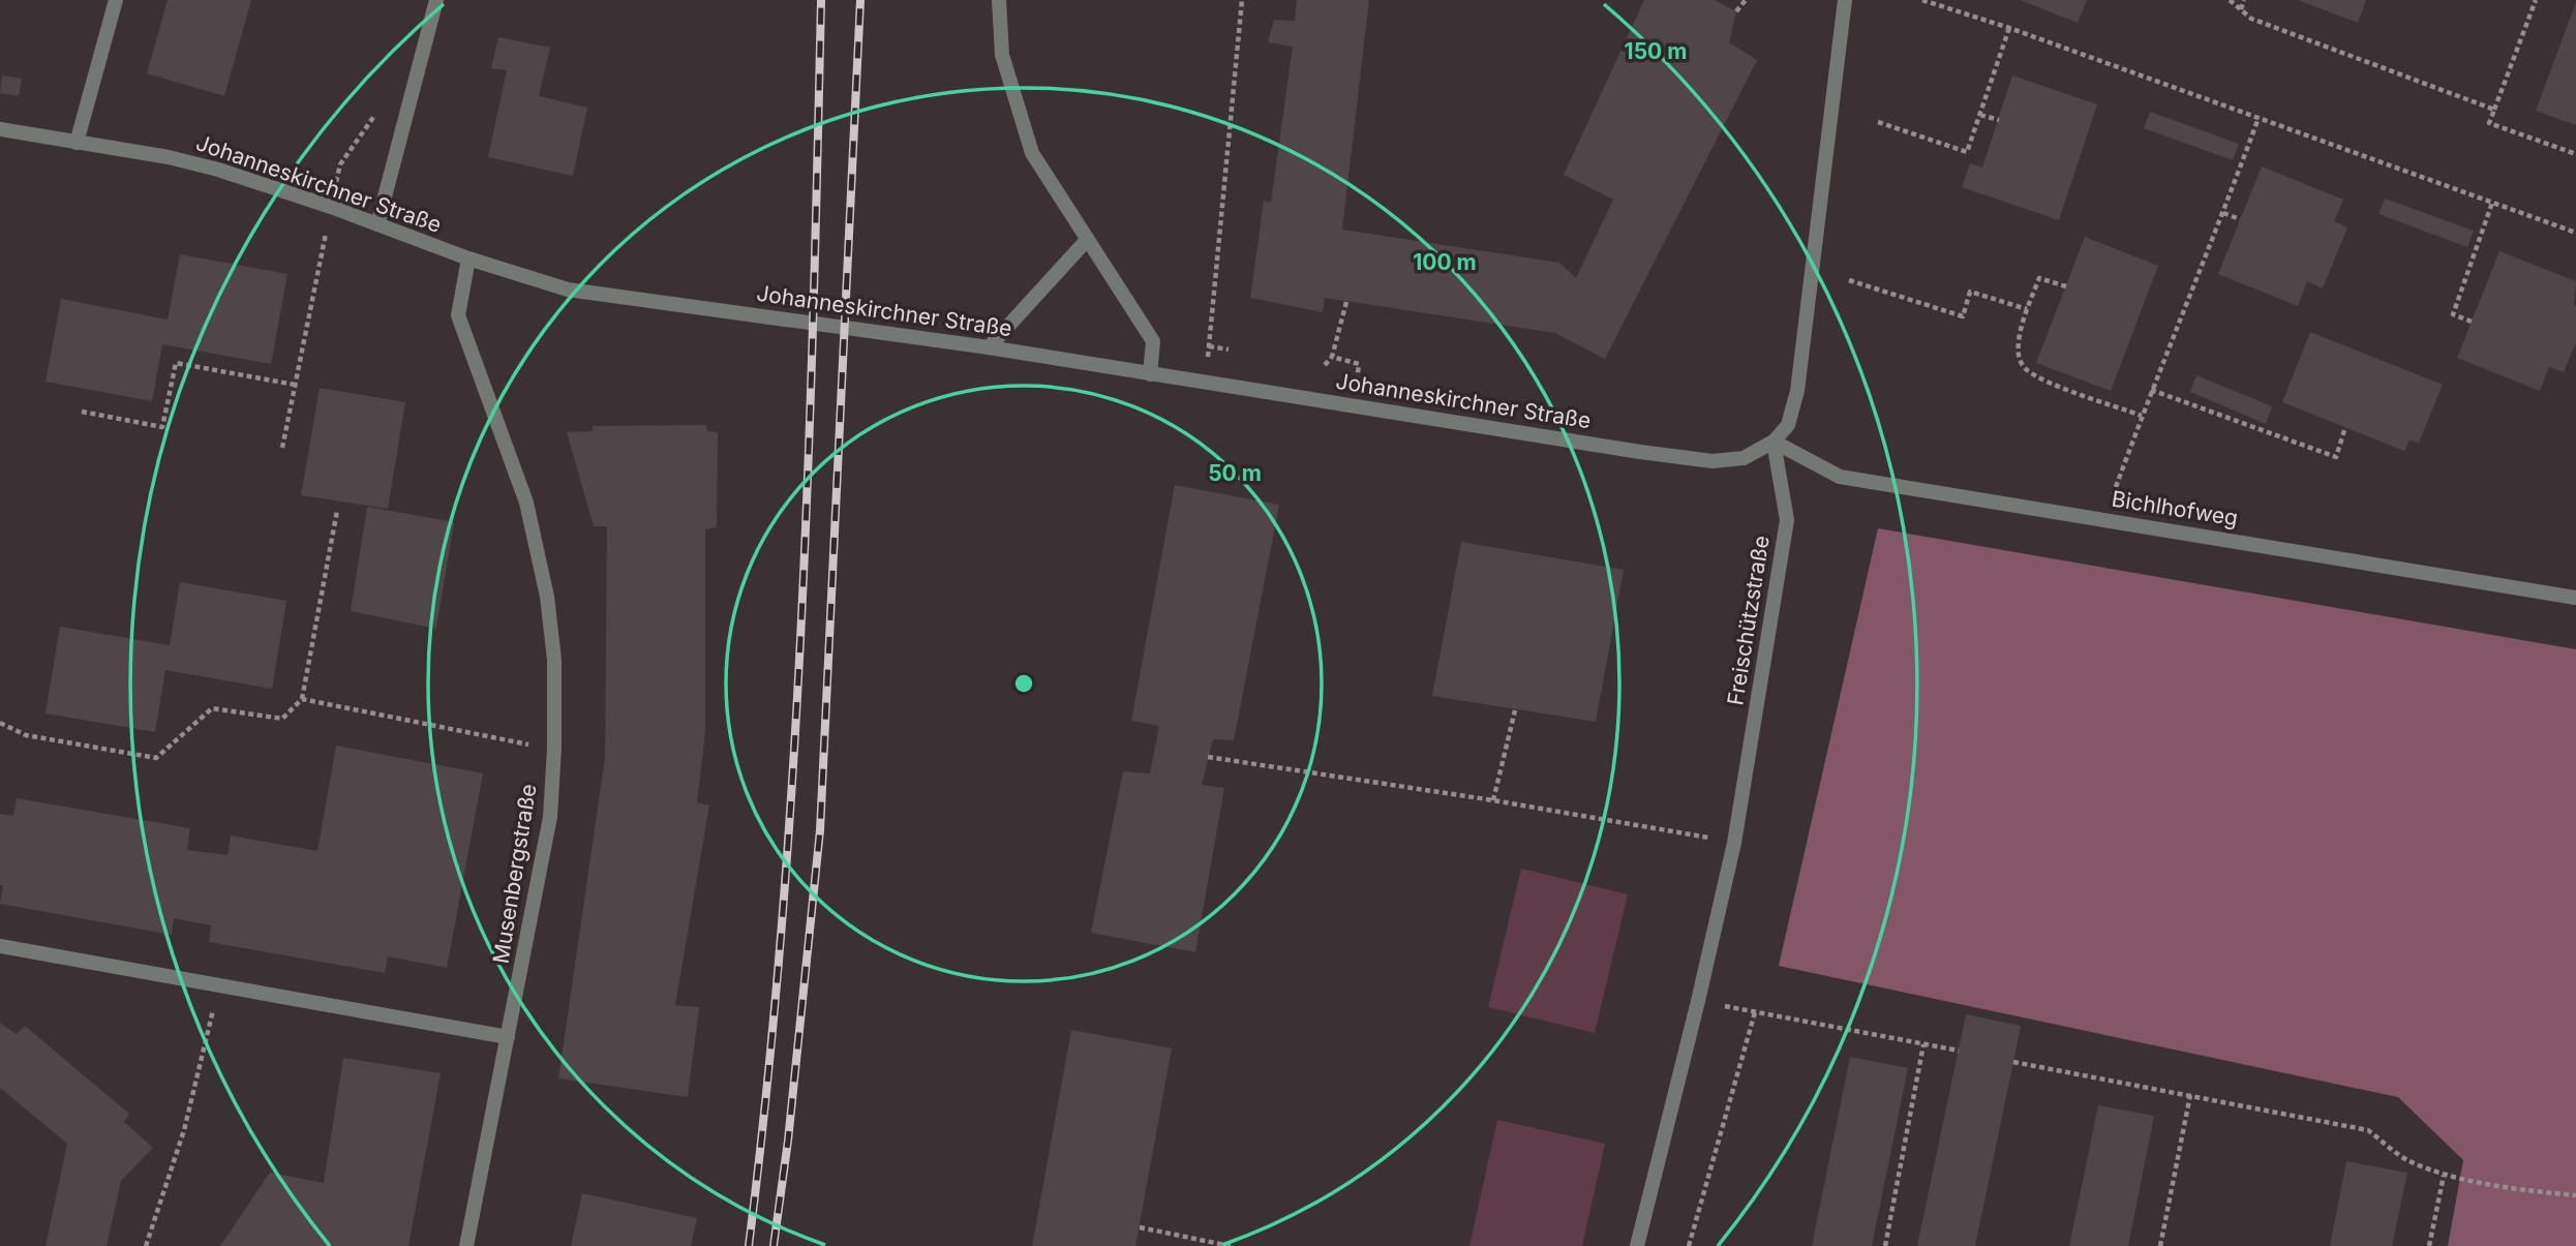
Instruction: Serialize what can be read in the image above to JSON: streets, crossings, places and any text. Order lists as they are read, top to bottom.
{
  "streets": {
    "street": [
      "Johanneskirchner Straße",
      "Bichlhofweg",
      "Freischützstraße",
      "Musenbergstraße"
    ]
  },
  "crossings": [
    ["Johanneskirchner Straße", "Bichlhofweg"],
    ["Johanneskirchner Straße", "Freischützstraße"],
    ["Johanneskirchner Straße", "Musenbergstraße"],
    ["Bichlhofweg", "Freischützstraße"]
  ],
  "rings": ["150 m", "100 m", "50 m"]
}
